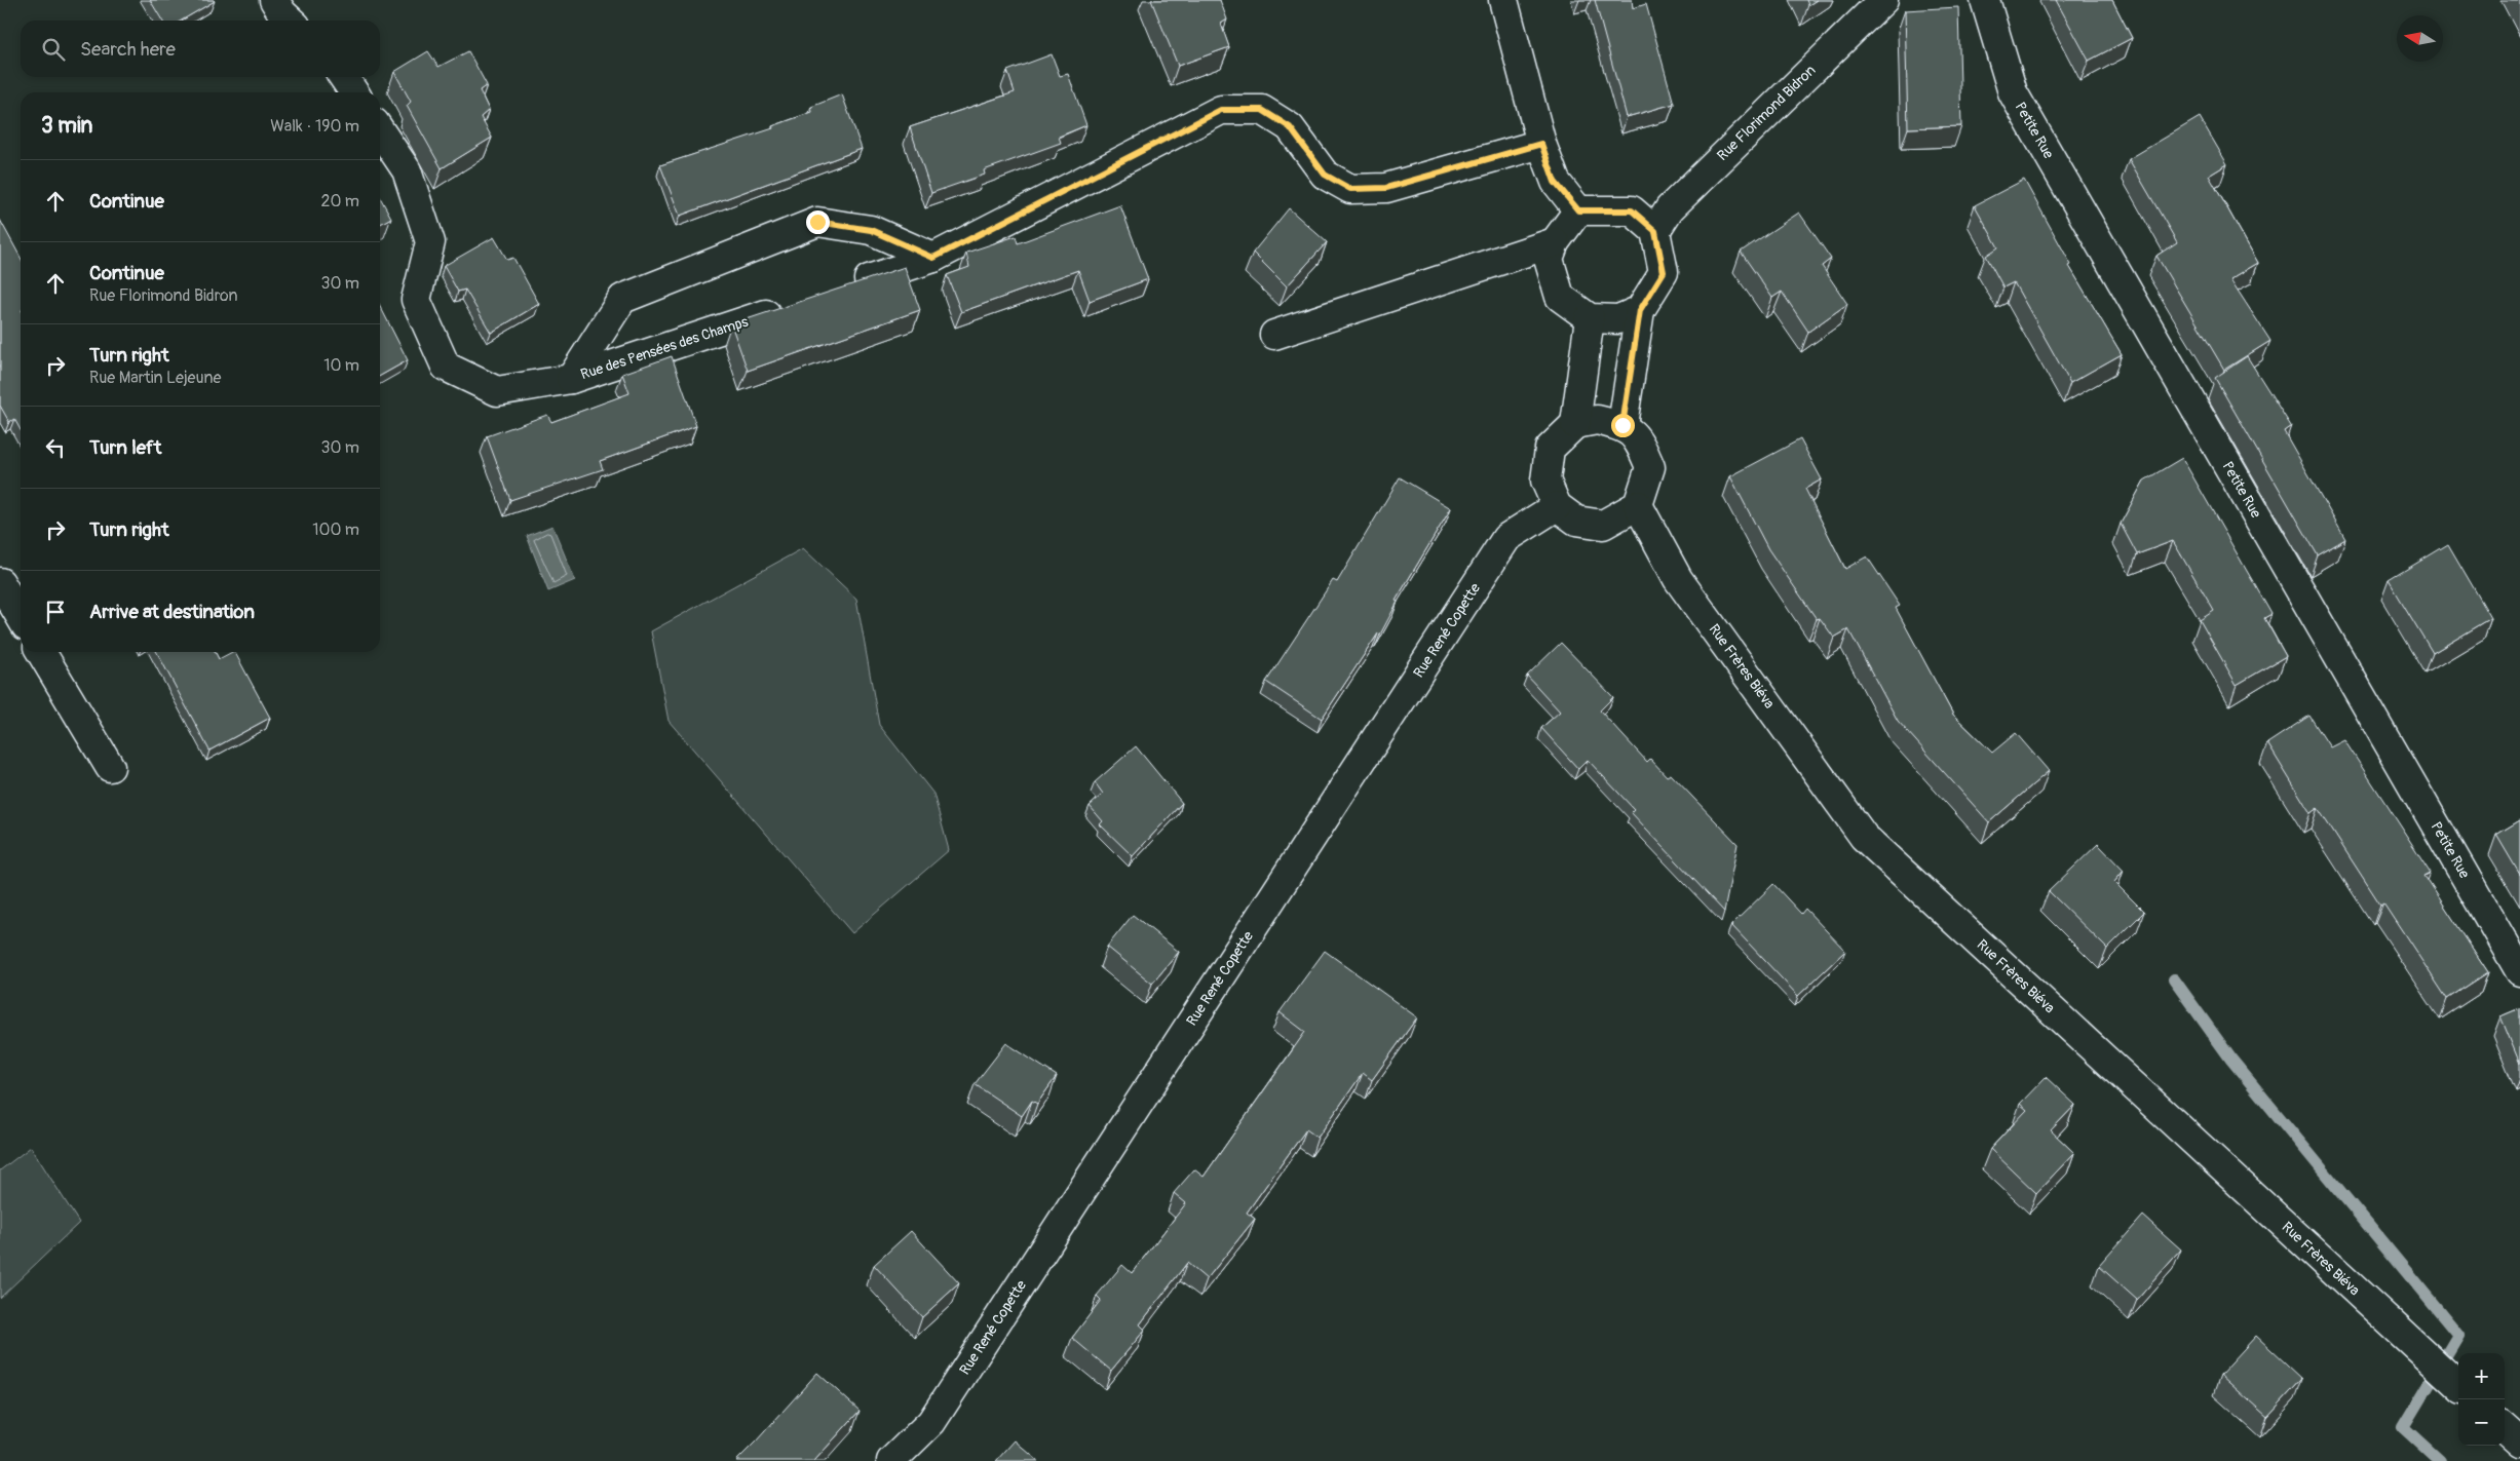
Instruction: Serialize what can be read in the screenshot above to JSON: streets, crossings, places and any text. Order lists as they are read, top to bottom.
{
  "streets": {
    "street": [
      "Rue Florimond Bidron",
      "Petite Rue",
      "Rue des Pensées des Champs",
      "Rue René Copette",
      "Rue Frères Biéva"
    ]
  },
  "crossings": [
    ["Rue René Copette", "Rue Frères Biéva"]
  ],
  "north": "left",
  "page": {
    "search": "Search here",
    "heading": ["3 min", "Walk · 190 m"],
    "list": [
      ["Continue", "20 m"],
      ["Continue", "Rue Florimond Bidron", "30 m"],
      ["Turn right", "Rue Martin Lejeune", "10 m"],
      ["Turn left", "30 m"],
      ["Turn right", "100 m"],
      "Arrive at destination"
    ],
    "map_buttons": ["+", "−"]
  }
}
